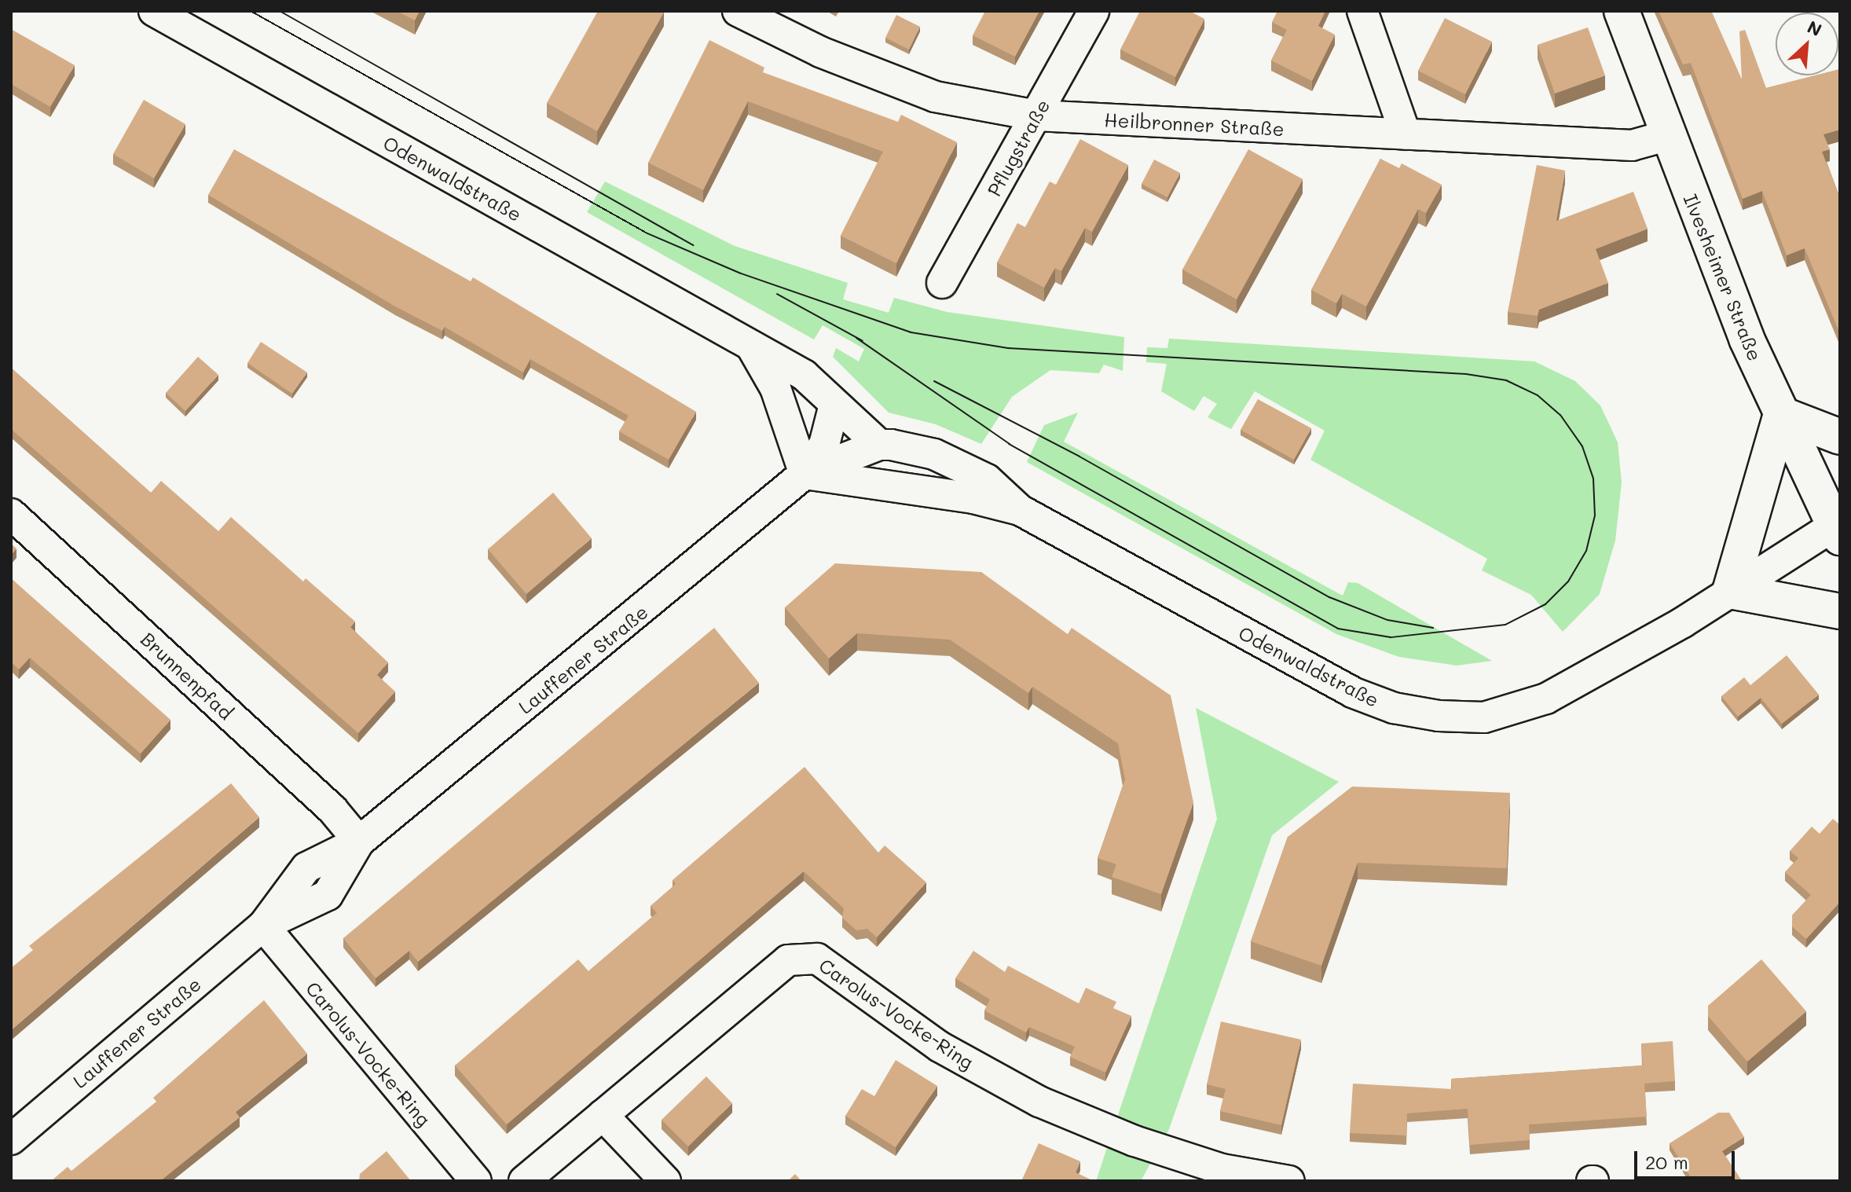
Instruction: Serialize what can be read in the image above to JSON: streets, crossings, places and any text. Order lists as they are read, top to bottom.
{
  "streets": {
    "street": [
      "Heilbronner Straße",
      "Pflugstraße",
      "Odenwaldstraße",
      "Ilvesheimer Straße",
      "Lauffener Straße",
      "Brunnenpfad",
      "Carolus-Vocke-Ring"
    ]
  },
  "crossings": [
    ["Heilbronner Straße", "Pflugstraße"],
    ["Heilbronner Straße", "Ilvesheimer Straße"],
    ["Odenwaldstraße", "Ilvesheimer Straße"],
    ["Odenwaldstraße", "Lauffener Straße"],
    ["Lauffener Straße", "Brunnenpfad"],
    ["Lauffener Straße", "Carolus-Vocke-Ring"]
  ],
  "scale_bar": "20 m",
  "north": "top right"
}
